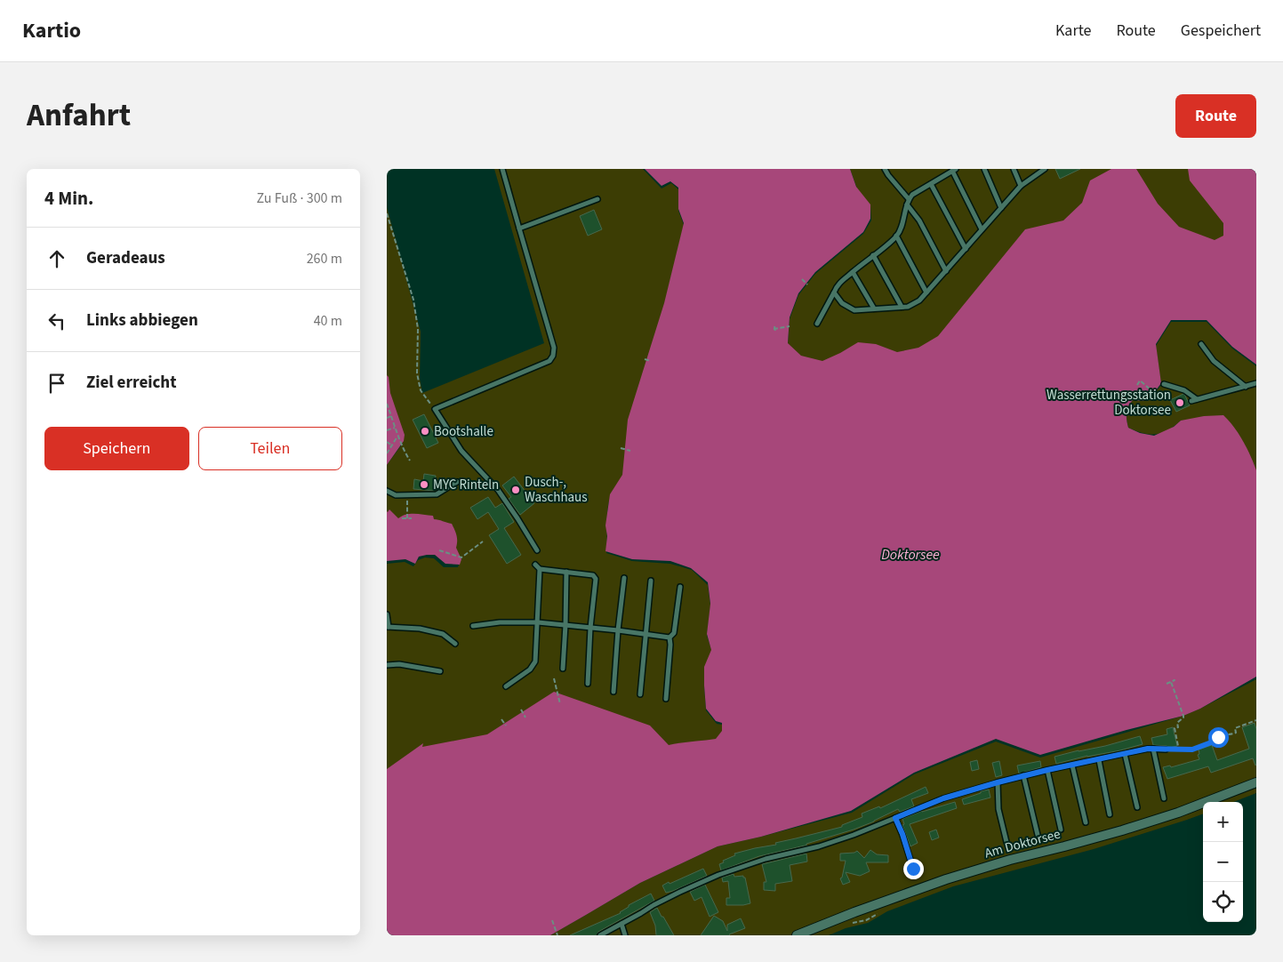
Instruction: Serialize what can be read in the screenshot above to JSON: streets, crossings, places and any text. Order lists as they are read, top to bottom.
{
  "streets": {
    "street": ["Am Doktorsee"]
  },
  "water": ["Doktorsee"],
  "places": [
    "Wasserrettungsstation Doktorsee",
    "Bootshalle",
    "MYC Rinteln",
    "Dusch-, Waschhaus"
  ],
  "page": {
    "header": "Kartio",
    "nav": ["Karte", "Route", "Gespeichert"],
    "title": "Anfahrt",
    "buttons": [
      "Route",
      ["Speichern", "Teilen"]
    ],
    "heading": ["4 Min.", "Zu Fuß · 300 m"],
    "list": [
      ["Geradeaus", "260 m"],
      ["Links abbiegen", "40 m"],
      "Ziel erreicht"
    ],
    "map_buttons": ["+", "−"]
  }
}
